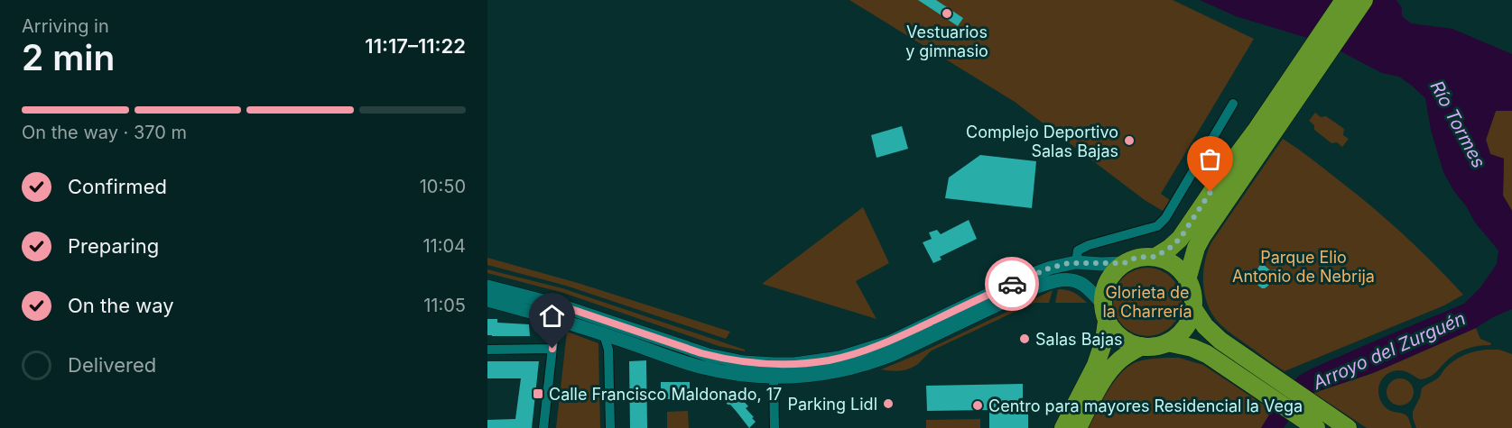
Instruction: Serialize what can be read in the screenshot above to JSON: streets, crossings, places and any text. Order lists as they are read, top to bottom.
{
  "water": ["Río Tormes", "Arroyo del Zurguén"],
  "parks": ["Parque Elio Antonio de Nebrija", "Glorieta de la Charrería"],
  "places": {
    "other": [
      "Vestuarios y gimnasio",
      "Complejo Deportivo Salas Bajas",
      "Salas Bajas",
      "Parking Lidl",
      "Centro para mayores Residencial la Vega"
    ],
    "transit": ["Calle Francisco Maldonado, 17"]
  },
  "page": {
    "heading": ["2 min", "Arriving in", "11:17–11:22"],
    "bar": "On the way · 370 m",
    "list": [
      ["Confirmed", "10:50"],
      ["Preparing", "11:04"],
      ["On the way", "11:05"],
      "Delivered"
    ]
  }
}
